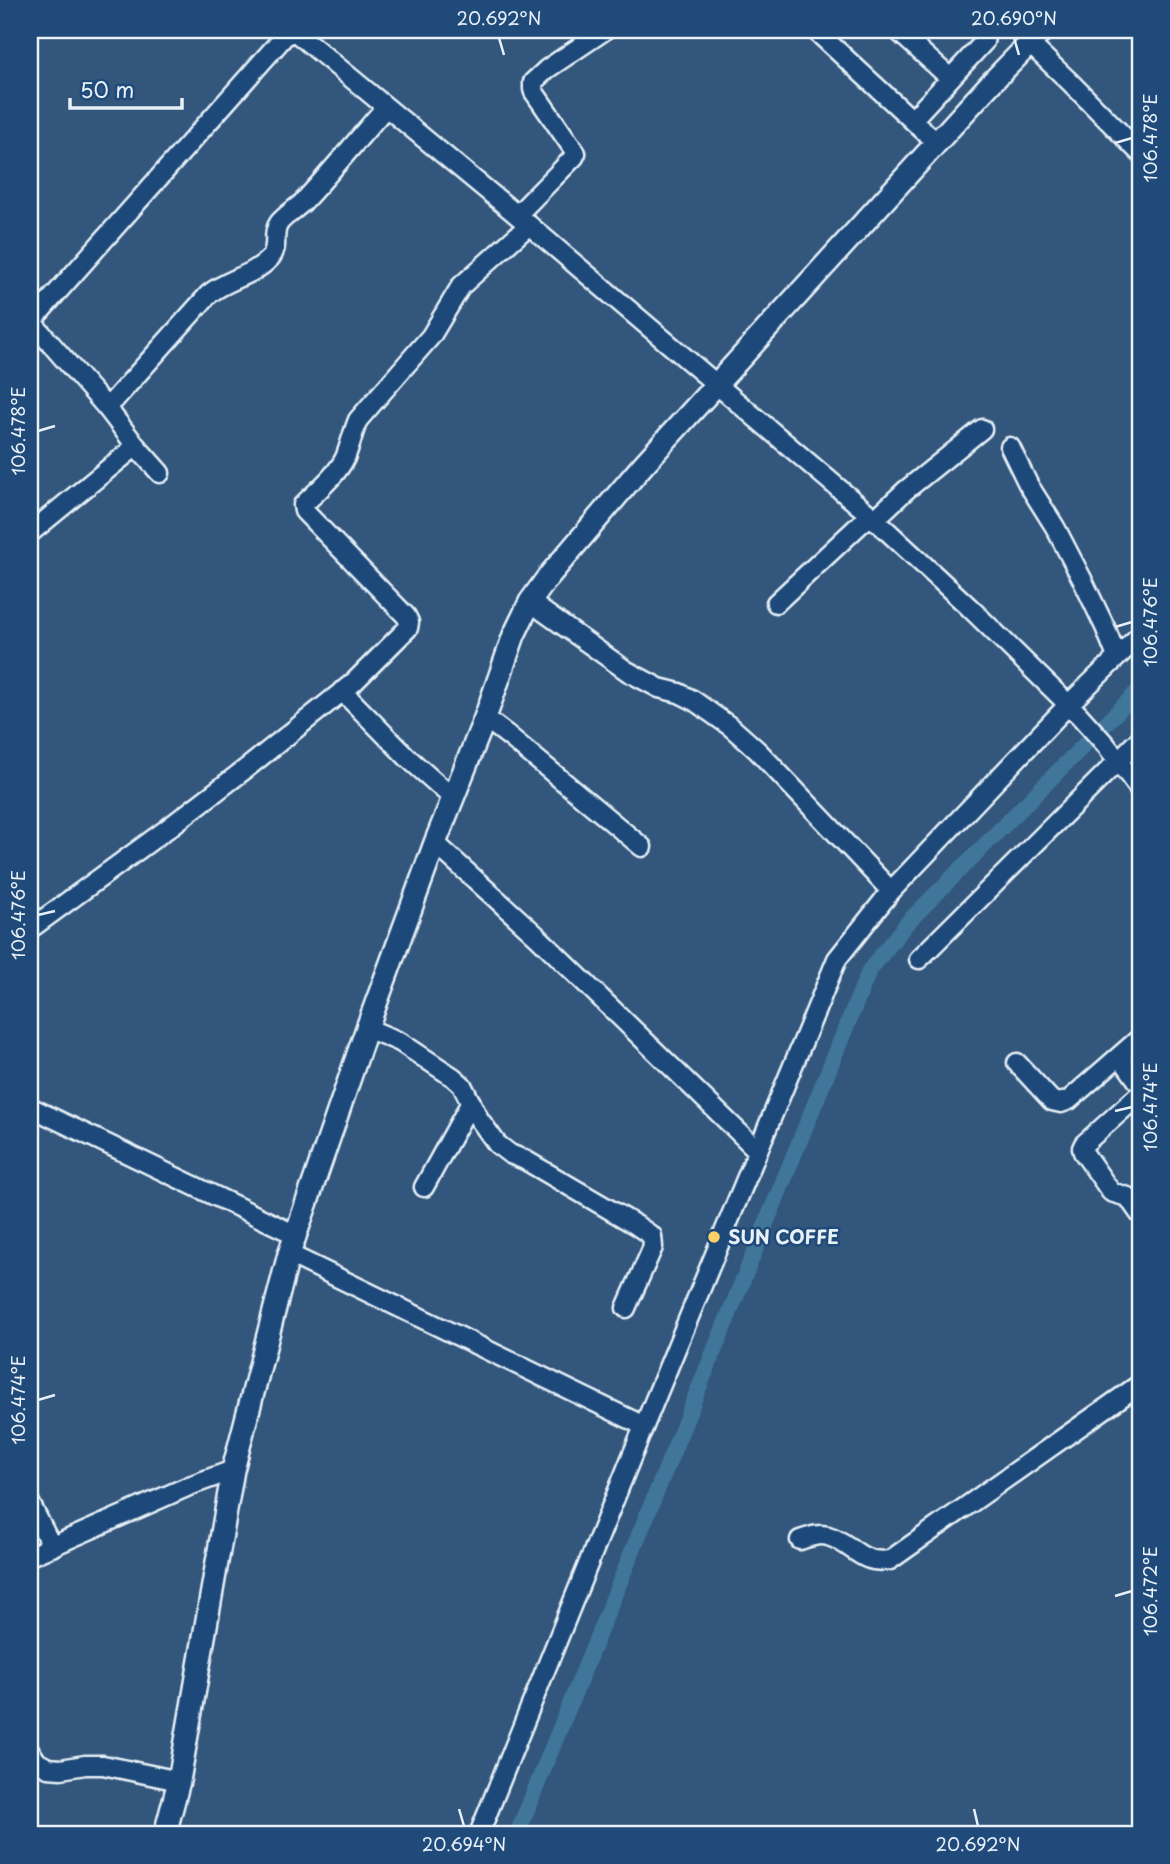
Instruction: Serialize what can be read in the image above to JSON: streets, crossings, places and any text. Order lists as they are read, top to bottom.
{
  "places": ["SUN COFFE"],
  "scale_bar": "50 m",
  "coordinates": [
    "20.692°N",
    "20.690°N",
    "106.478°E",
    "106.476°E",
    "106.474°E",
    "106.472°E",
    "20.694°N"
  ]
}
